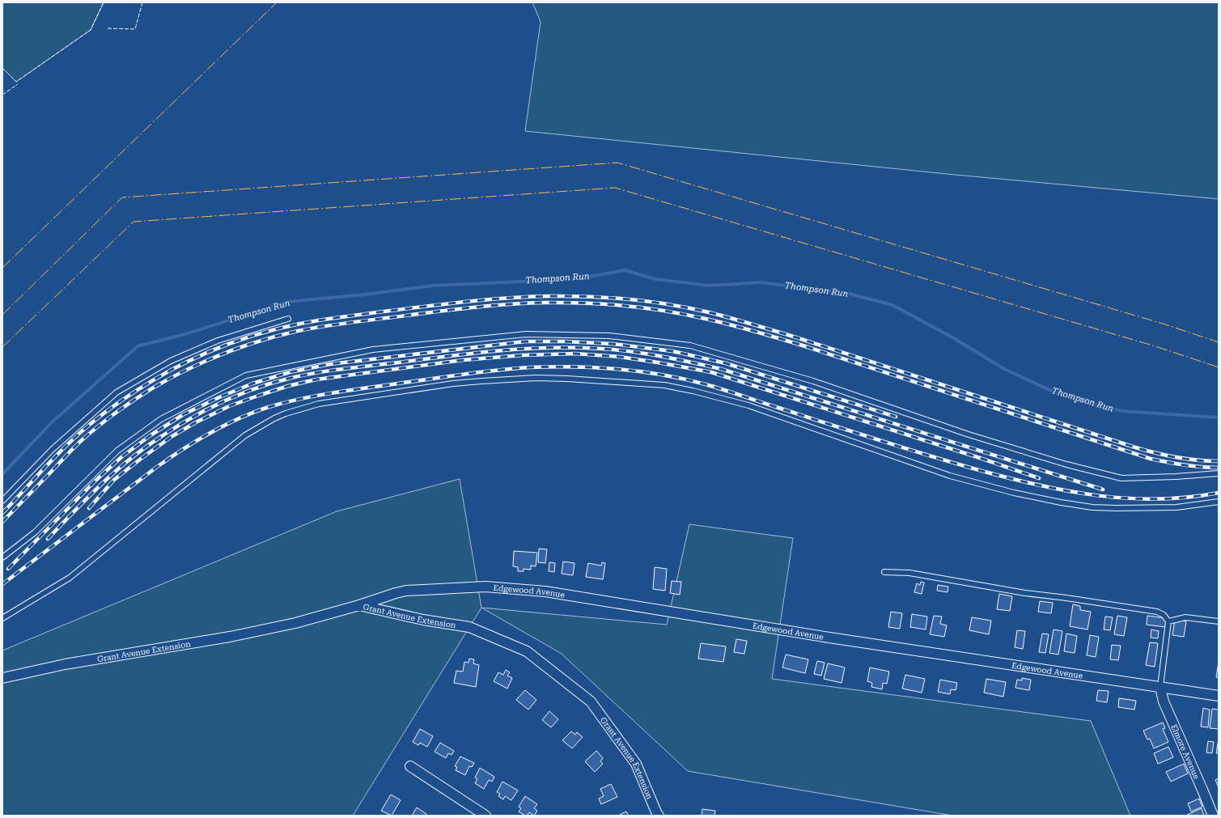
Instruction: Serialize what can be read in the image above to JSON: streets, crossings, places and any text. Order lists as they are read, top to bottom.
{
  "streets": {
    "street": ["Edgewood Avenue", "Grant Avenue Extension", "Elmore Avenue"]
  },
  "crossings": [
    ["Edgewood Avenue", "Grant Avenue Extension"],
    ["Edgewood Avenue", "Elmore Avenue"]
  ],
  "water": ["Thompson Run"]
}
